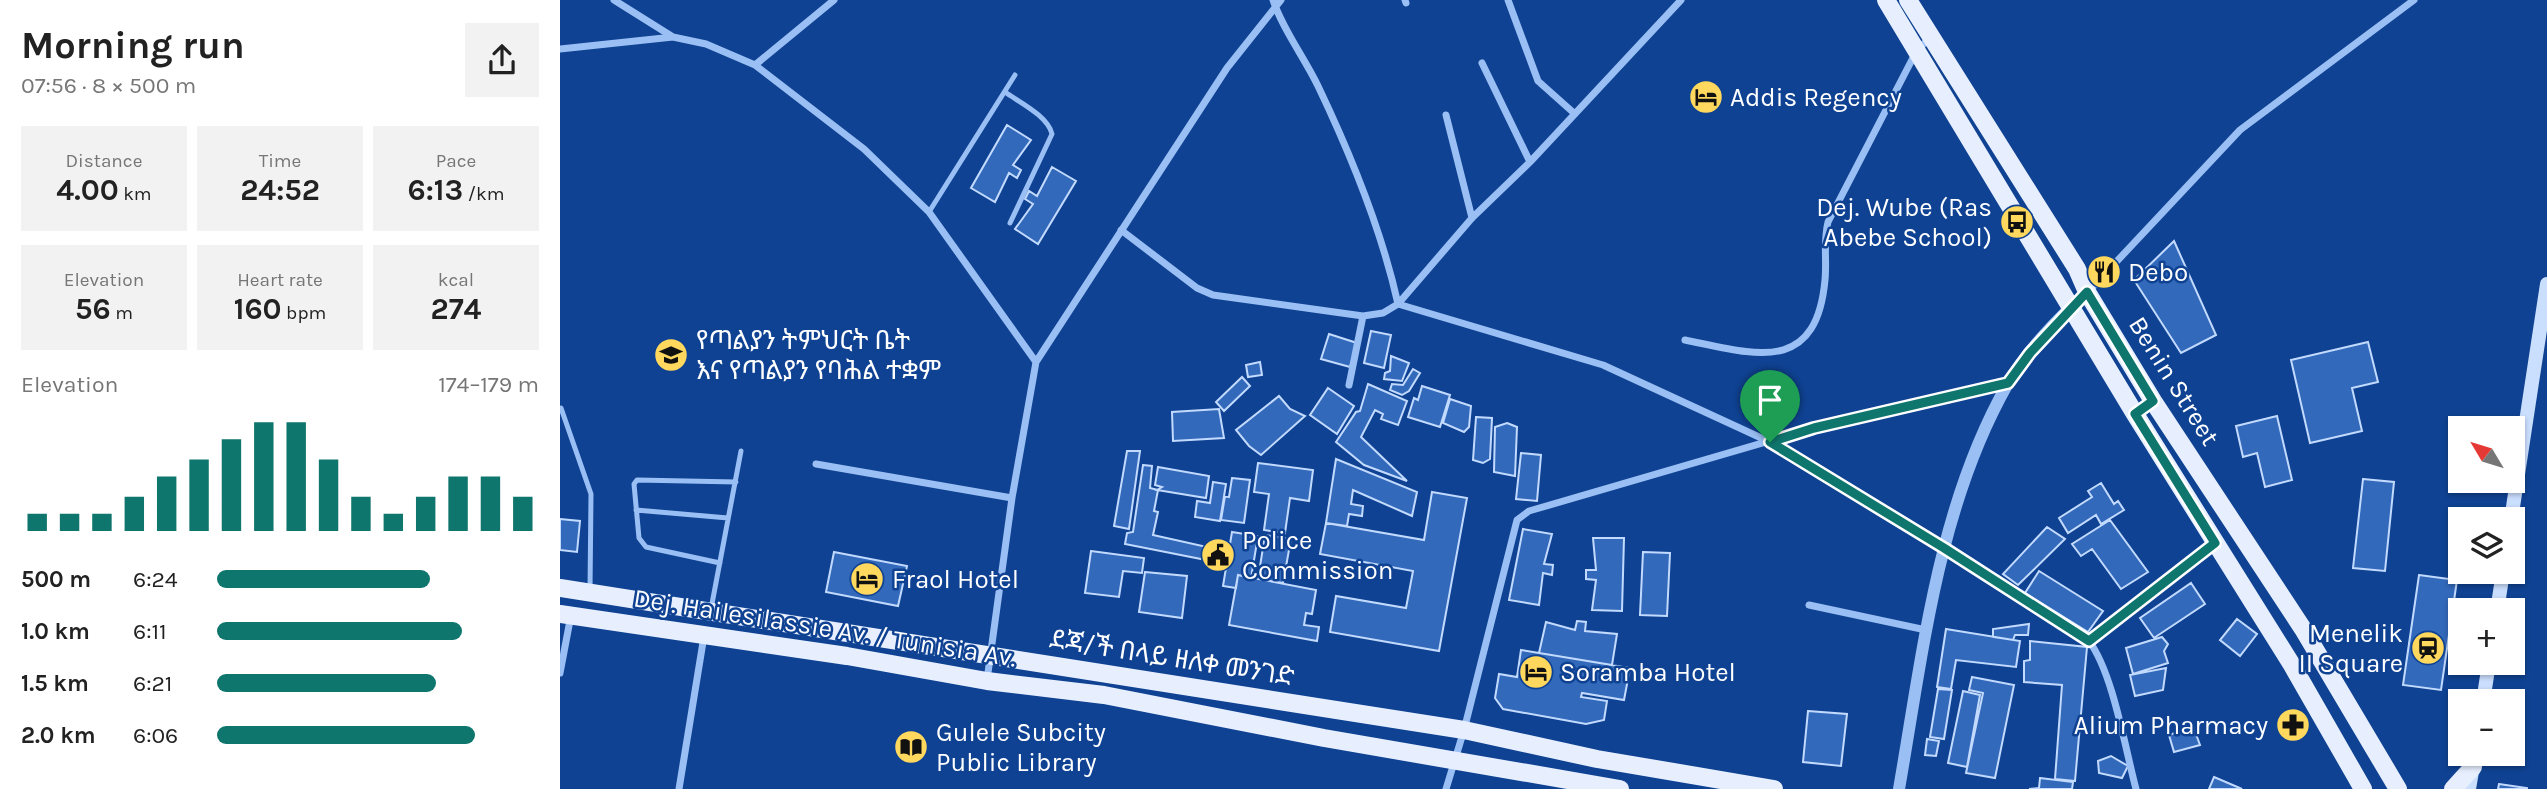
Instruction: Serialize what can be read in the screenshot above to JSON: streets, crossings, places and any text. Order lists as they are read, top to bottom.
{
  "streets": {
    "main road": ["Benin Street", "Dej. Hailesilassie Av. / Tunisia Av.", "ደጃ/ች በላይ ዘለቀ መንገድ"]
  },
  "places": {
    "hotel": ["Addis Regency", "Fraol Hotel", "Soramba Hotel"],
    "bus stop": ["Dej. Wube (Ras Abebe School)"],
    "restaurant": ["Debo"],
    "school or university": ["የጣልያን ትምህርት ቤት እና የጣልያን የባሕል ተቋም"],
    "public building": ["Police Commission"],
    "station": ["Menelik II Square"],
    "pharmacy": ["Alium Pharmacy"],
    "library": ["Gulele Subcity Public Library"]
  },
  "north": "top left",
  "page": {
    "heading": ["Morning run", "07:56 · 8 × 500 m"],
    "stats": [
      ["Distance", "4.00 km"],
      ["Time", "24:52"],
      ["Pace", "6:13 /km"],
      ["Elevation", "56 m"],
      ["Heart rate", "160 bpm"],
      ["kcal", "274"]
    ],
    "chart": ["Elevation", "174–179 m"],
    "map_buttons": ["+", "−"],
    "list": [
      {
        "name": "500 m",
        "note": "6:24"
      },
      {
        "name": "1.0 km",
        "note": "6:11"
      },
      {
        "name": "1.5 km",
        "note": "6:21"
      },
      {
        "name": "2.0 km",
        "note": "6:06"
      }
    ]
  }
}
